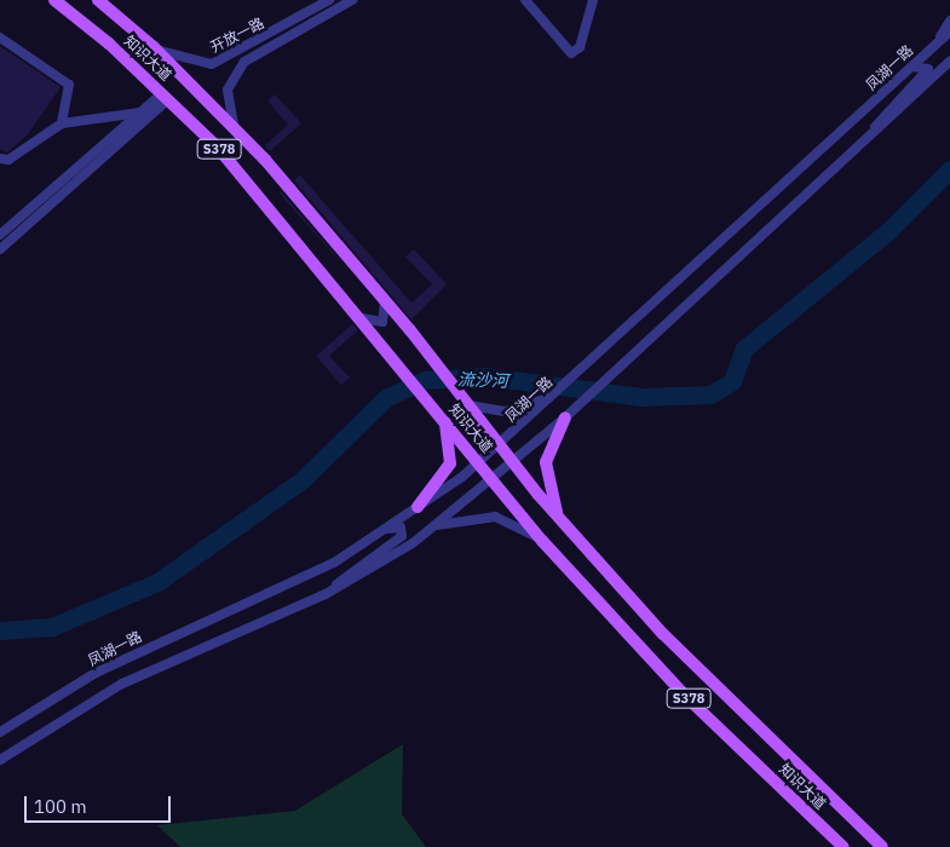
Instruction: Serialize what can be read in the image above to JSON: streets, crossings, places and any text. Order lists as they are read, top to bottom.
{
  "streets": {
    "main road": ["知识大道", "S378"],
    "street": ["开放一路", "凤湖一路"]
  },
  "crossings": [
    ["开放一路", "知识大道"],
    ["知识大道", "凤湖一路"]
  ],
  "water": ["流沙河"],
  "scale_bar": "100 m"
}
